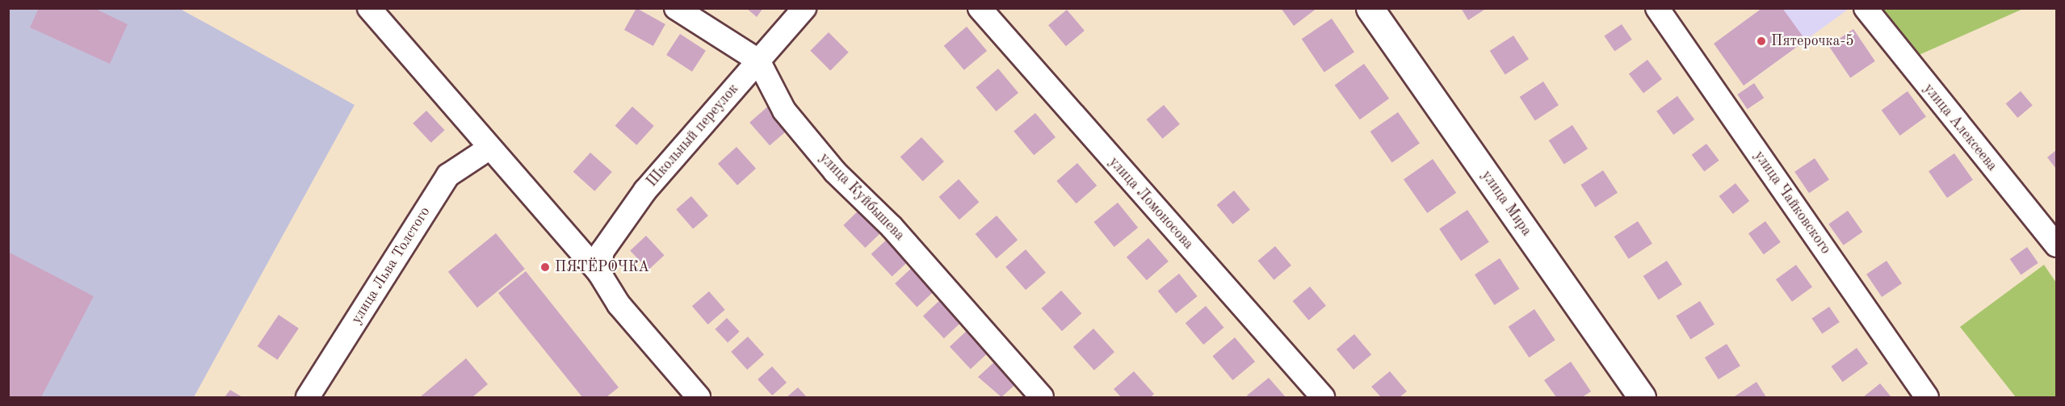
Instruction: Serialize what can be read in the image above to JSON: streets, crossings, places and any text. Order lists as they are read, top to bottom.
{
  "streets": {
    "main road": ["улица Мира"],
    "street": [
      "улица Алексеева",
      "Школьный переулок",
      "улица Куйбышева",
      "улица Чайковского",
      "улица Ломоносова",
      "улица Льва Толстого"
    ]
  },
  "crossings": [
    ["Школьный переулок", "улица Куйбышева"]
  ],
  "places": ["Пятерочка-5", "ПЯТЁРОЧКА"]
}
